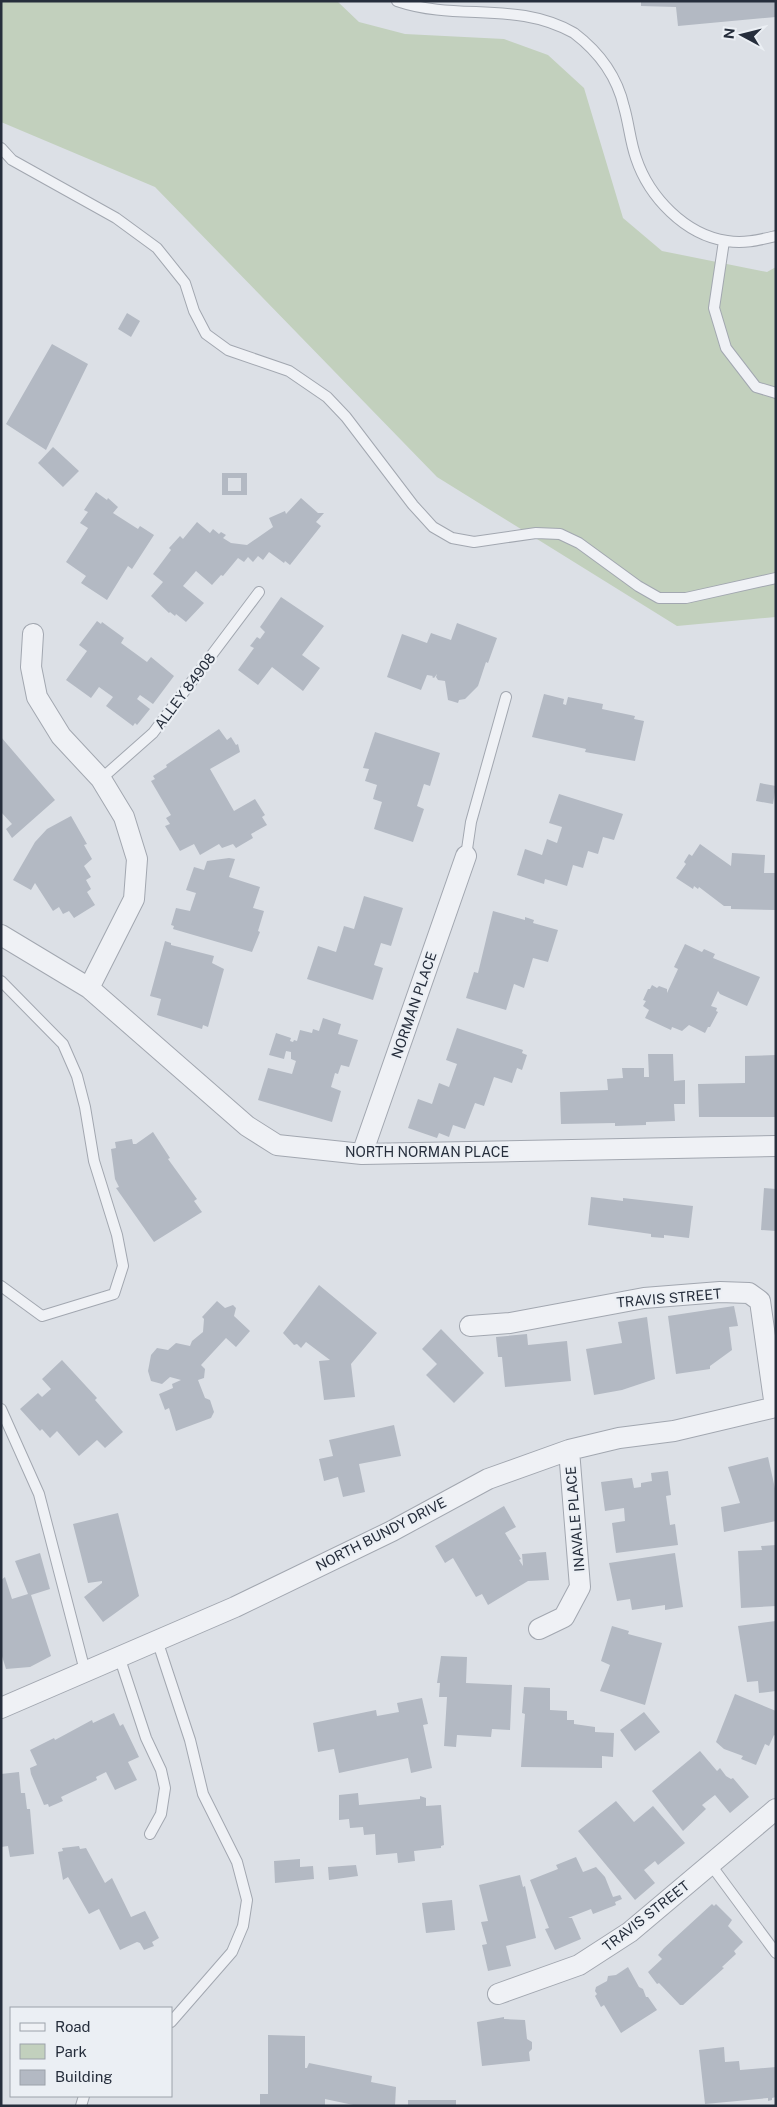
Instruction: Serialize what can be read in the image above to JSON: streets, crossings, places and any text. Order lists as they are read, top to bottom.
{
  "streets": {
    "street": [
      "NORMAN PLACE",
      "NORTH NORMAN PLACE",
      "TRAVIS STREET",
      "INAVALE PLACE",
      "NORTH BUNDY DRIVE"
    ],
    "lane": ["ALLEY 84908"]
  },
  "crossings": [
    ["NORMAN PLACE", "NORTH NORMAN PLACE"],
    ["TRAVIS STREET", "NORTH BUNDY DRIVE"],
    ["INAVALE PLACE", "NORTH BUNDY DRIVE"]
  ],
  "legend": ["Road", "Park", "Building"],
  "north": "left"
}
